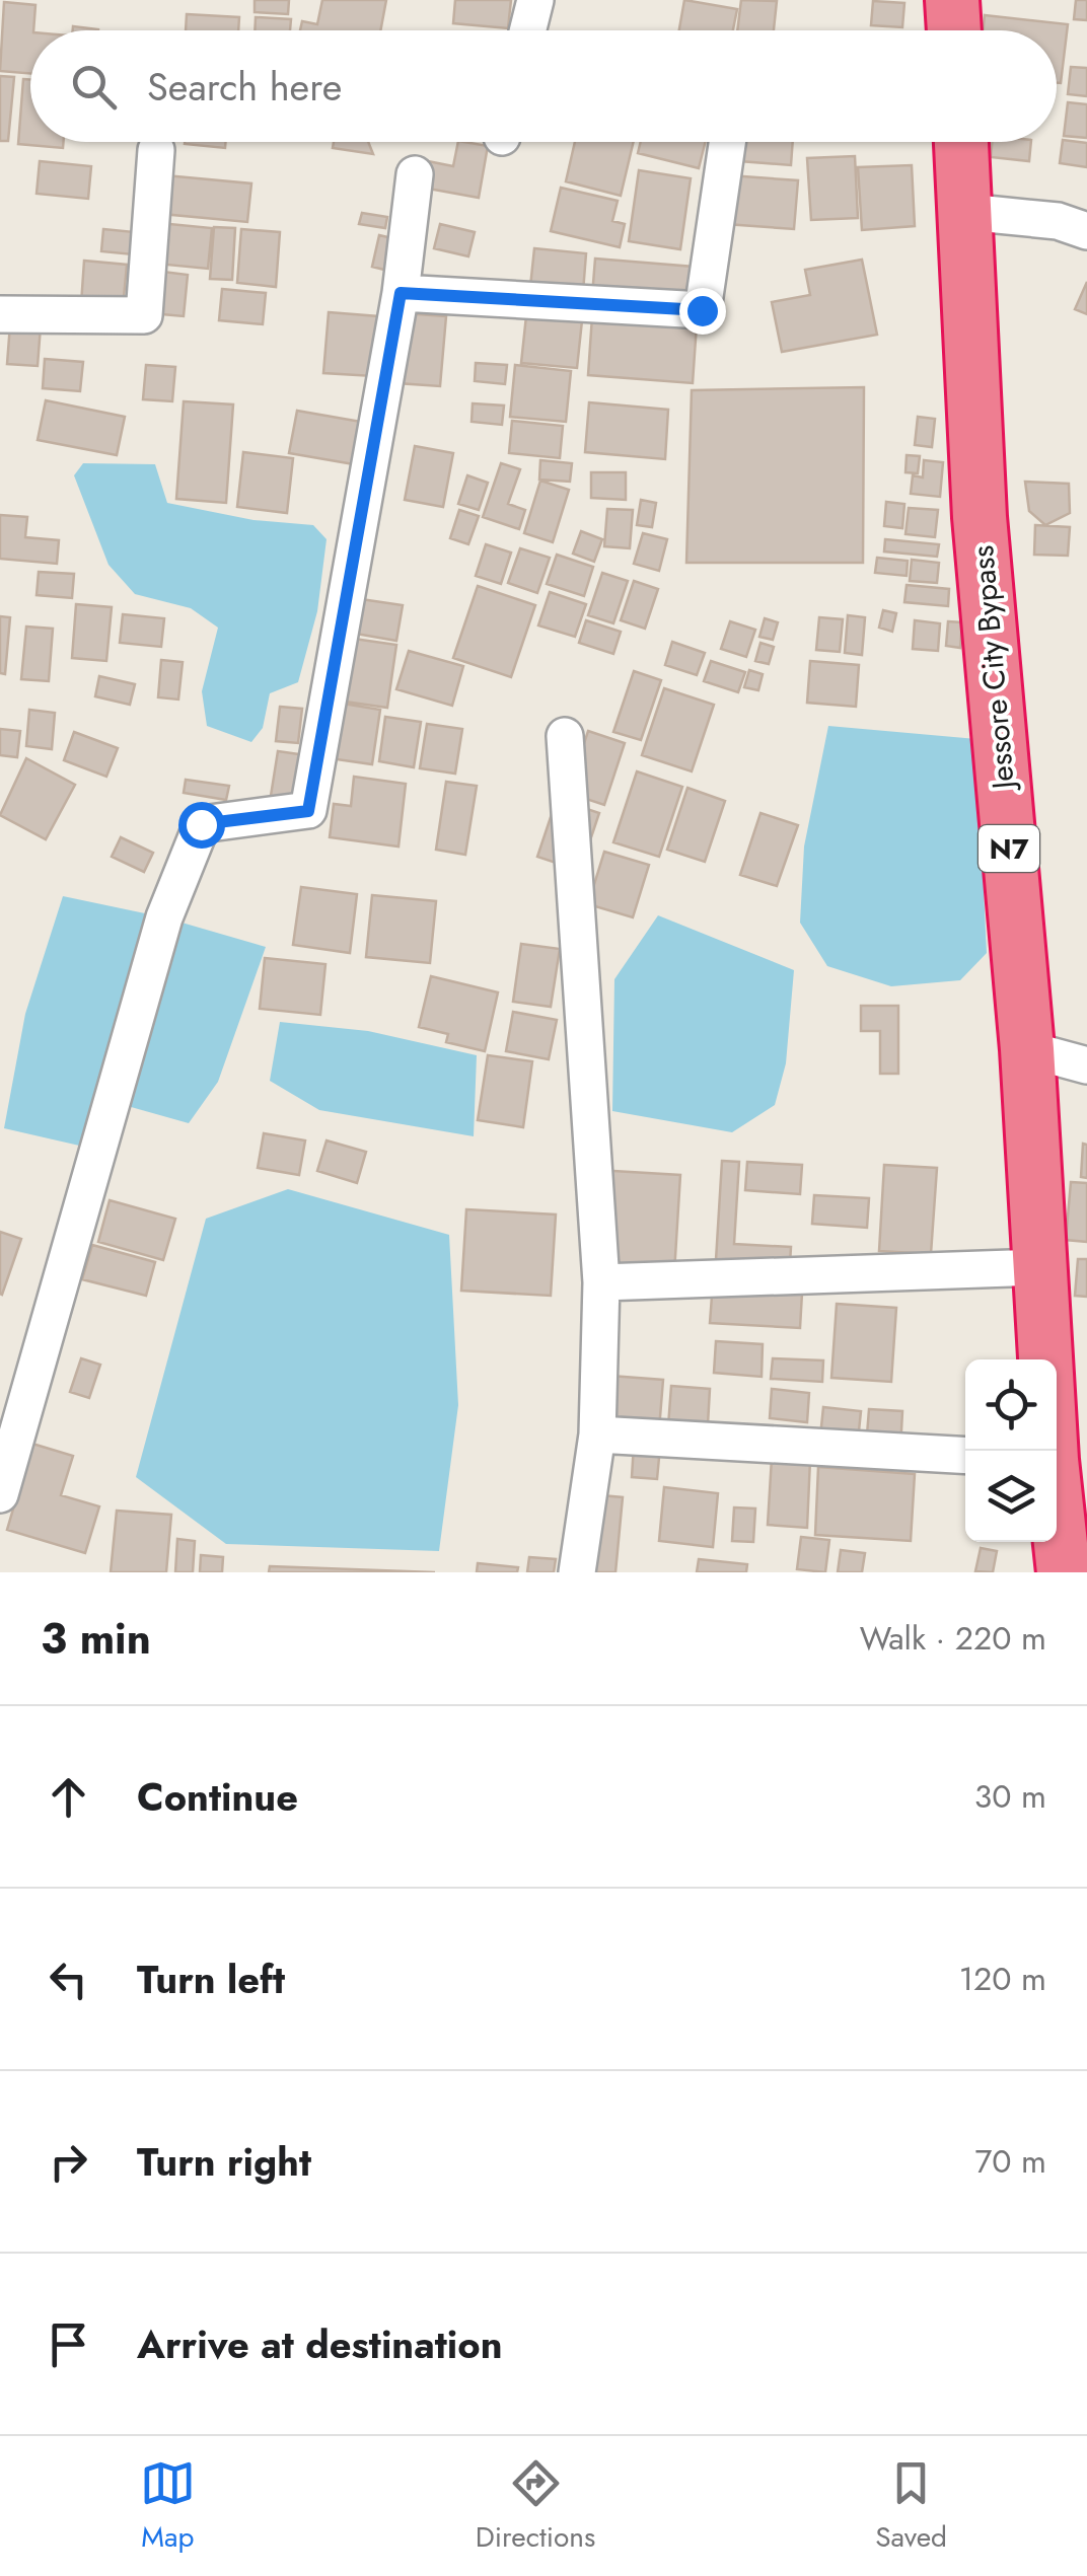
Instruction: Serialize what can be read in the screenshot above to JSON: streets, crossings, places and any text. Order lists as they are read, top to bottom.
{
  "streets": {
    "highway": ["Jessore City Bypass", "N7"]
  },
  "page": {
    "search": "Search here",
    "heading": ["3 min", "Walk · 220 m"],
    "list": [
      ["Continue", "30 m"],
      ["Turn left", "120 m"],
      ["Turn right", "70 m"],
      "Arrive at destination"
    ],
    "nav": ["Map", "Directions", "Saved"]
  }
}
